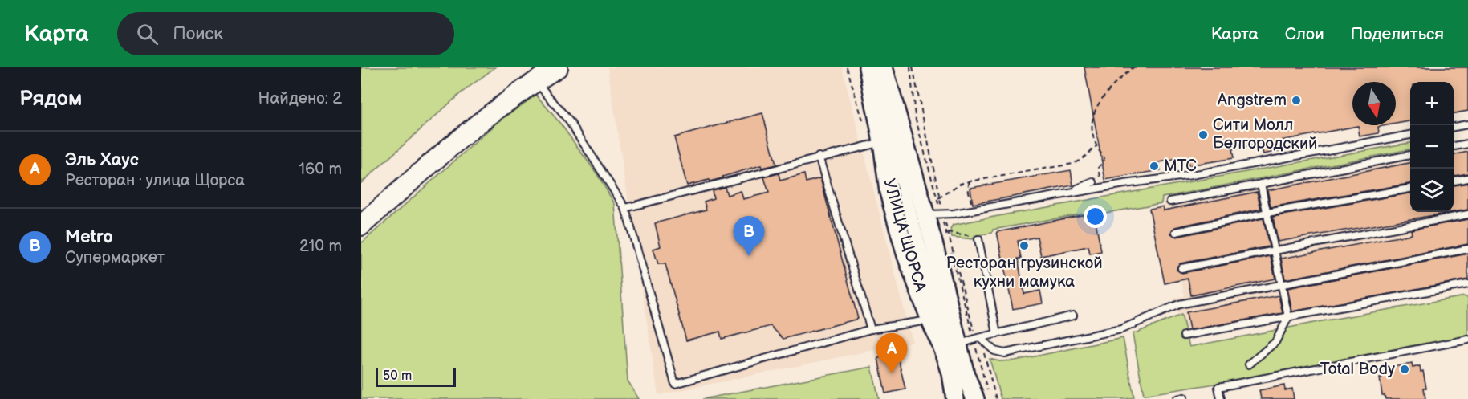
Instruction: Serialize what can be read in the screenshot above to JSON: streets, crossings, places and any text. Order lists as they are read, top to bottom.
{
  "streets": {
    "main road": ["УЛИЦА ЩОРСА"]
  },
  "places": [
    "Angstrem",
    "Сити Молл Белгородский",
    "МТС",
    "Ресторан грузинской кухни мамука",
    "Total Body"
  ],
  "scale_bar": "50 m",
  "north": "bottom",
  "page": {
    "header": "Карта",
    "search": "Поиск",
    "nav": ["Карта", "Слои", "Поделиться"],
    "heading": ["Рядом", "Найдено: 2"],
    "map_buttons": ["+", "−"],
    "list": [
      {
        "mark": "A",
        "name": "Эль Хаус",
        "note": "Ресторан · улица Щорса",
        "value": "160 m"
      },
      {
        "mark": "B",
        "name": "Metro",
        "note": "Супермаркет",
        "value": "210 m"
      }
    ],
    "pins": ["B", "A"],
    "scale": "50 m"
  }
}
